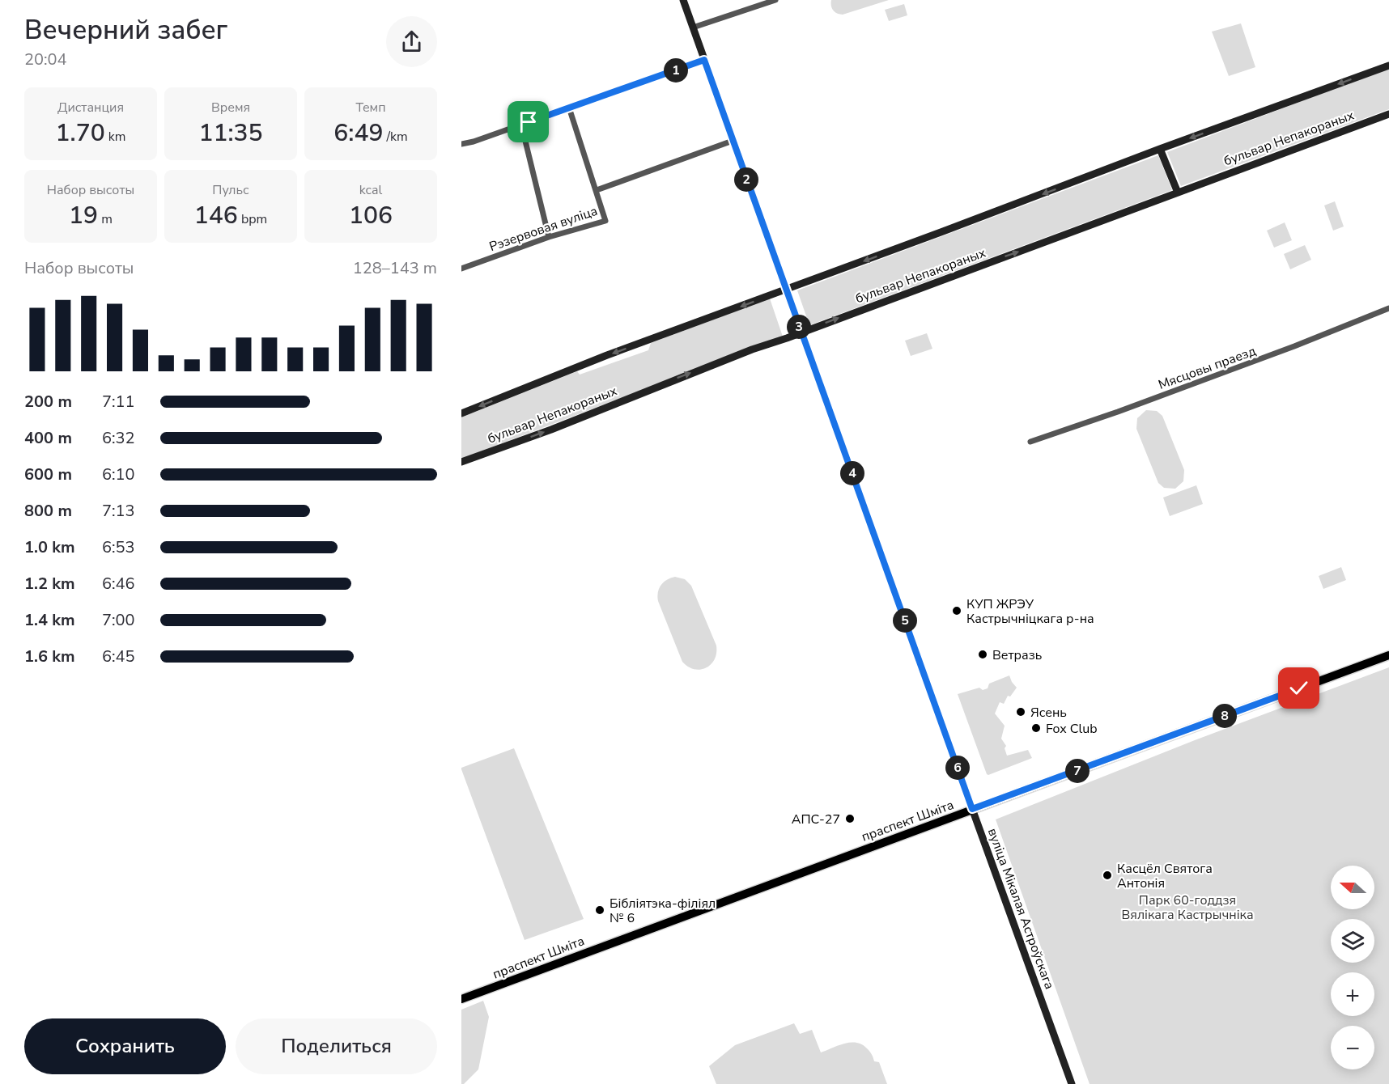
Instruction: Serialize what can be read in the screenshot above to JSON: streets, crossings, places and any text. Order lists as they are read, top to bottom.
{
  "streets": {
    "main road": ["бульвар Непакораных", "праспект Шміта", "вуліца Мікалая Астроўскага"],
    "street": ["Рэзервовая вуліца", "Мясцовы праезд"]
  },
  "crossings": [
    ["бульвар Непакораных", "вуліца Мікалая Астроўскага"],
    ["Рэзервовая вуліца", "вуліца Мікалая Астроўскага"],
    ["праспект Шміта", "вуліца Мікалая Астроўскага"]
  ],
  "parks": ["Парк 60-годдзя Вялікага Кастрычніка"],
  "places": [
    "КУП ЖРЭУ Кастрычніцкага р-на",
    "Ветразь",
    "Ясень",
    "Fox Club",
    "АПС-27",
    "Касцёл Святога Антонія",
    "Бібліятэка-філіял № 6"
  ],
  "north": "left",
  "page": {
    "heading": ["Вечерний забег", "20:04"],
    "pins": [
      "1",
      "2",
      "3",
      "4",
      "5",
      "8",
      "6",
      "7"
    ],
    "stats": [
      ["Дистанция", "1.70 km"],
      ["Время", "11:35"],
      ["Темп", "6:49 /km"],
      ["Набор высоты", "19 m"],
      ["Пульс", "146 bpm"],
      ["kcal", "106"]
    ],
    "chart": ["Набор высоты", "128–143 m"],
    "list": [
      {
        "name": "200 m",
        "note": "7:11"
      },
      {
        "name": "400 m",
        "note": "6:32"
      },
      {
        "name": "600 m",
        "note": "6:10"
      },
      {
        "name": "800 m",
        "note": "7:13"
      },
      {
        "name": "1.0 km",
        "note": "6:53"
      },
      {
        "name": "1.2 km",
        "note": "6:46"
      },
      {
        "name": "1.4 km",
        "note": "7:00"
      },
      {
        "name": "1.6 km",
        "note": "6:45"
      }
    ],
    "map_buttons": ["+", "−"],
    "buttons": ["Сохранить", "Поделиться"]
  }
}
